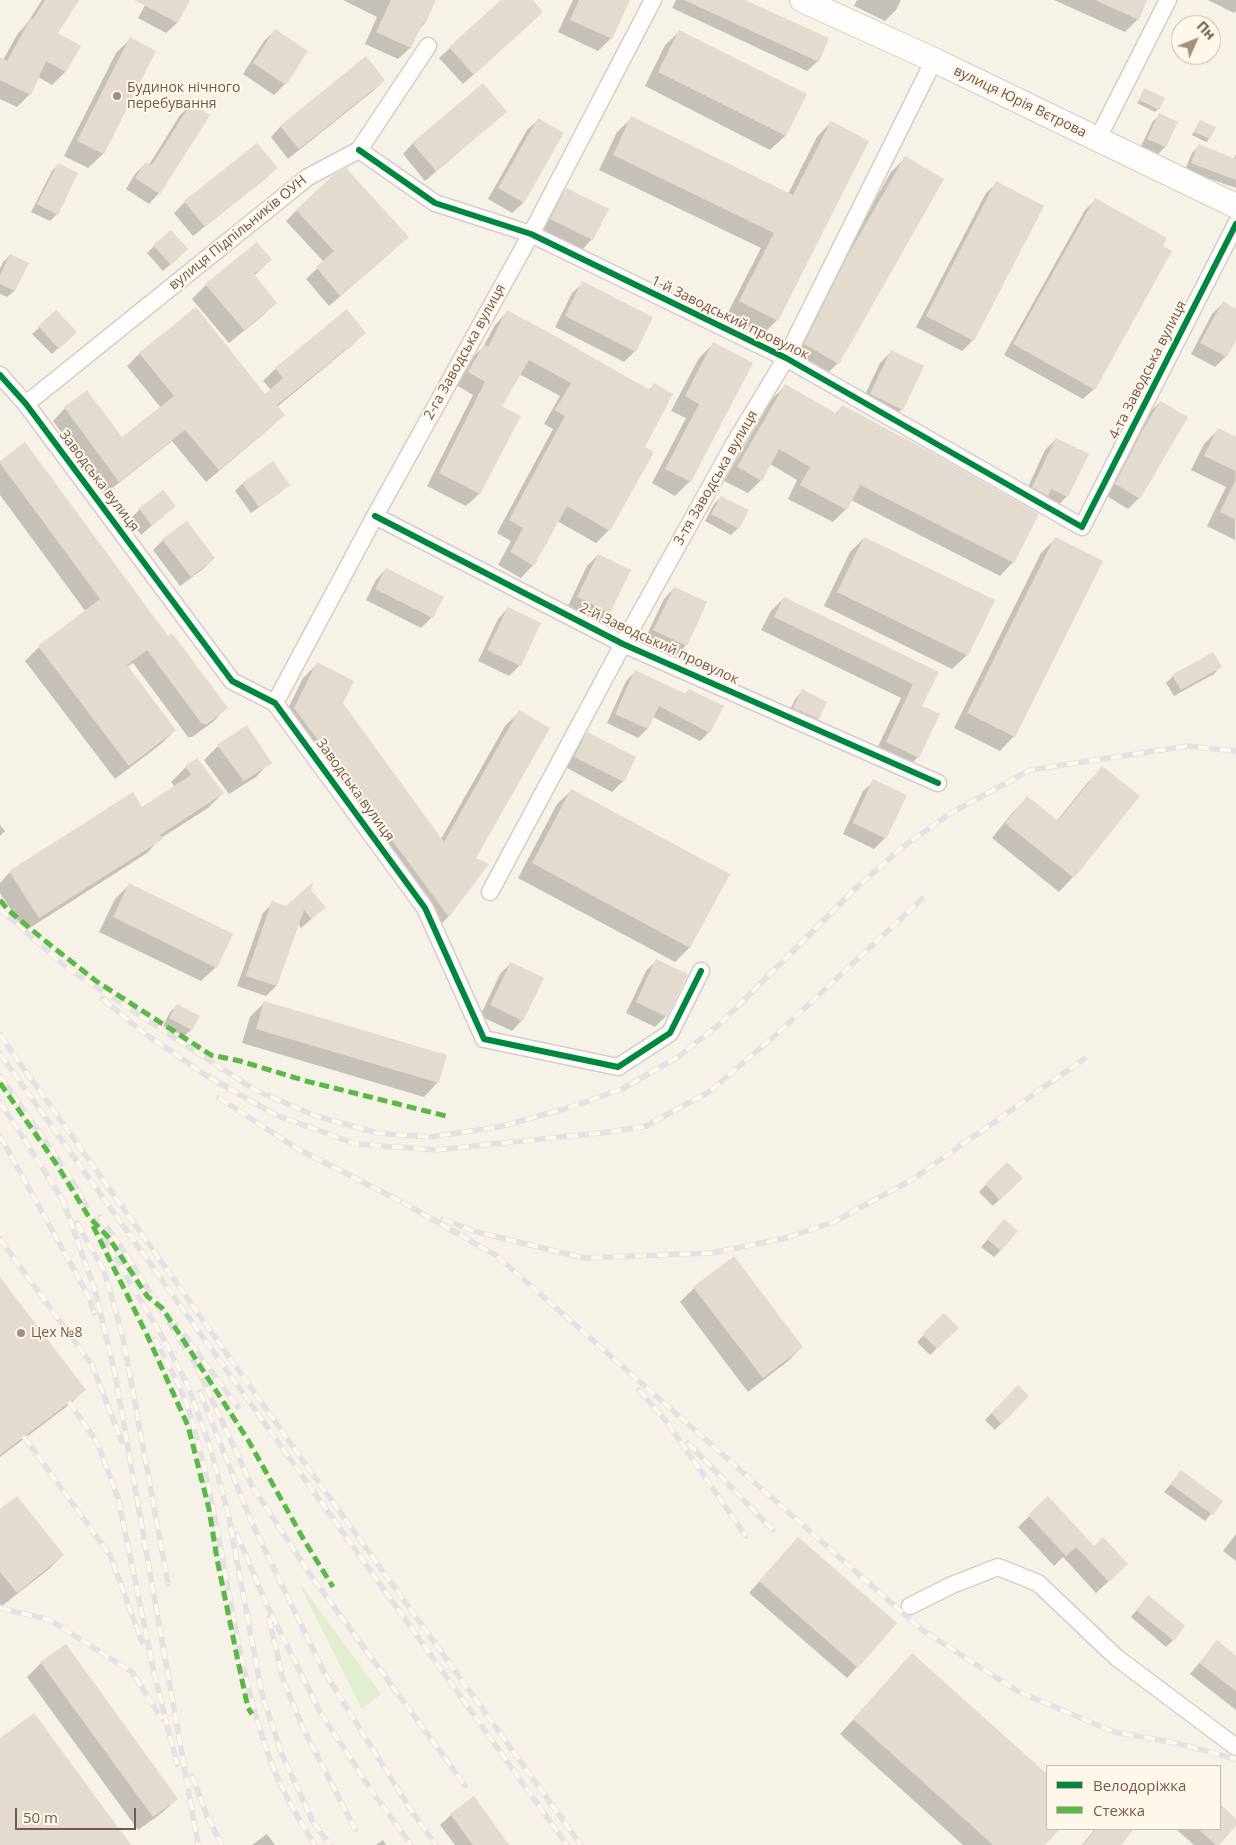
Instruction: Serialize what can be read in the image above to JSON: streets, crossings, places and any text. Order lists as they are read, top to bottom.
{
  "streets": {
    "street": [
      "вулиця Юрія Вєтрова",
      "вулиця Підпільників ОУН",
      "1-й Заводський провулок",
      "2-га Заводська вулиця",
      "4-та Заводська вулиця",
      "3-тя Заводська вулиця",
      "Заводська вулиця",
      "2-й Заводський провулок"
    ]
  },
  "crossings": [
    ["вулиця Юрія Вєтрова", "3-тя Заводська вулиця"],
    ["вулиця Підпільників ОУН", "1-й Заводський провулок"],
    ["вулиця Підпільників ОУН", "Заводська вулиця"],
    ["1-й Заводський провулок", "2-га Заводська вулиця"],
    ["1-й Заводський провулок", "4-та Заводська вулиця"],
    ["1-й Заводський провулок", "3-тя Заводська вулиця"],
    ["2-га Заводська вулиця", "Заводська вулиця"],
    ["2-га Заводська вулиця", "2-й Заводський провулок"],
    ["3-тя Заводська вулиця", "2-й Заводський провулок"]
  ],
  "places": ["Будинок нічного перебування", "Цех №8"],
  "legend": ["Велодоріжка", "Стежка"],
  "scale_bar": "50 m",
  "north": "top right"
}
